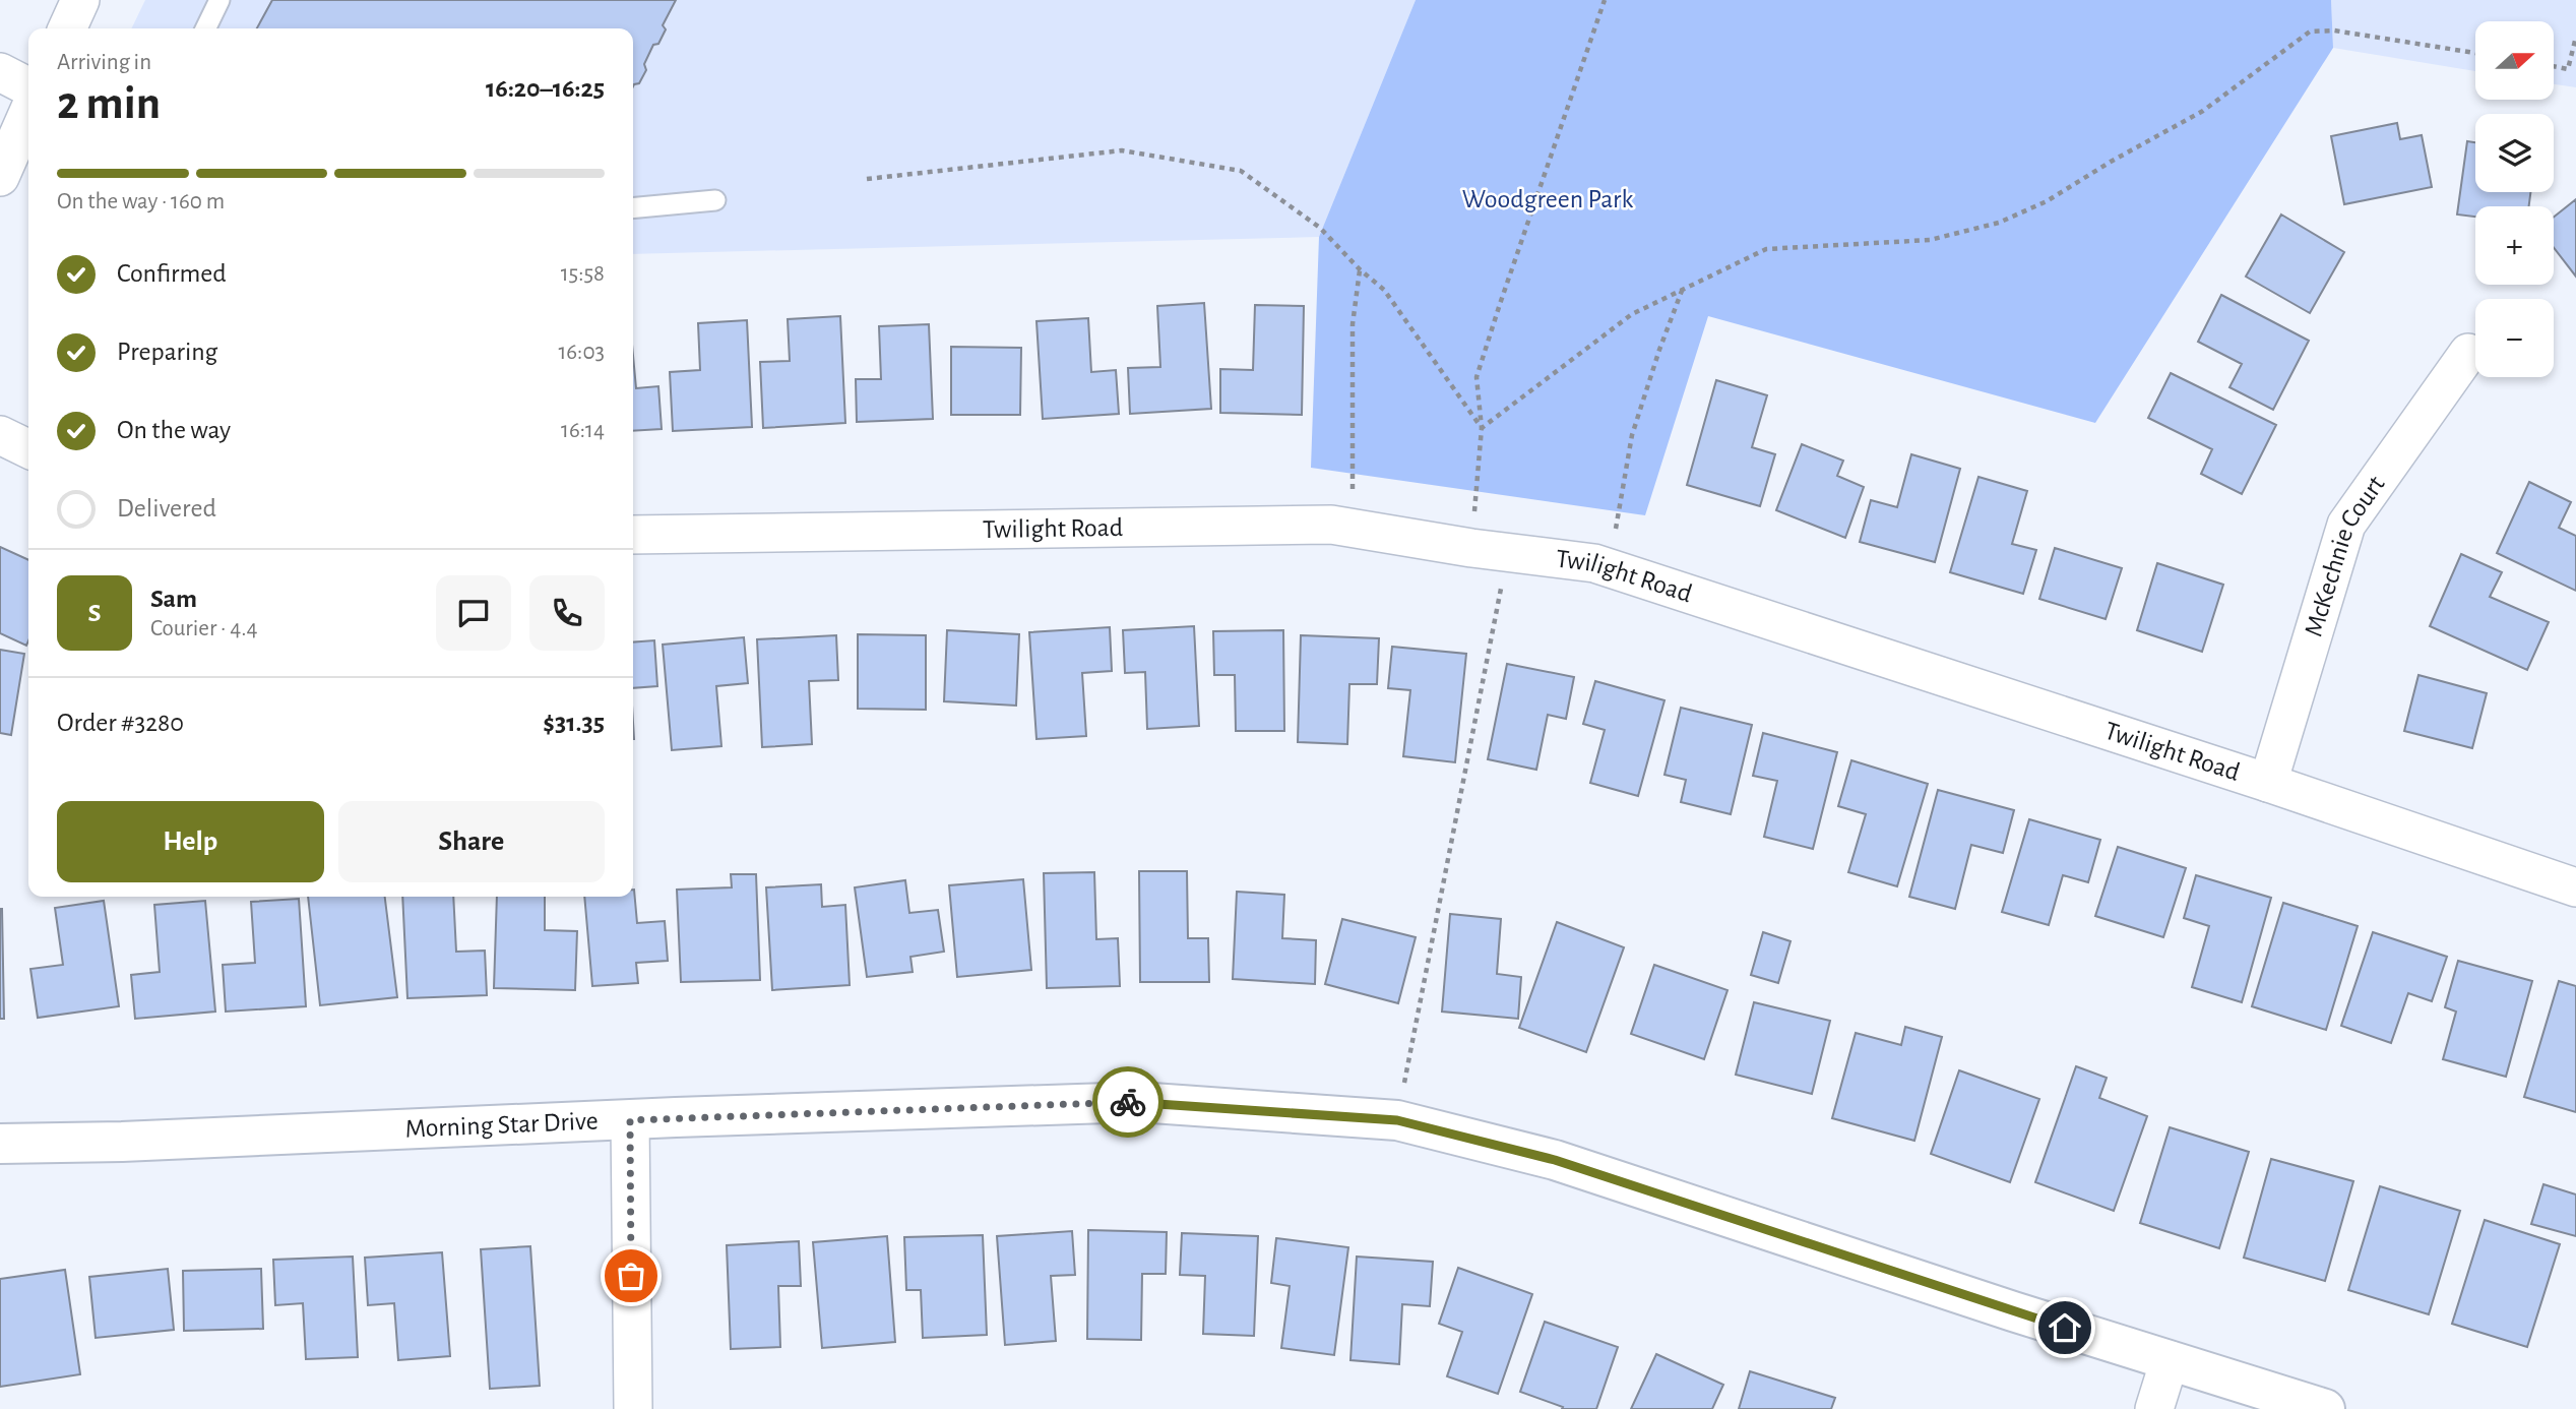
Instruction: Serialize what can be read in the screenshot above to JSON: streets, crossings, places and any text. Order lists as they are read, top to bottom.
{
  "streets": {
    "street": ["Twilight Road", "McKechnie Court", "Morning Star Drive"]
  },
  "crossings": [
    ["Twilight Road", "McKechnie Court"]
  ],
  "parks": ["Woodgreen Park"],
  "north": "right",
  "page": {
    "map_buttons": ["+", "−"],
    "heading": ["2 min", "Arriving in", "16:20–16:25"],
    "panel": [
      "Sam",
      "Courier · 4.4",
      "Order #3280",
      "$31.35"
    ],
    "bar": "On the way · 160 m",
    "list": [
      ["Confirmed", "15:58"],
      ["Preparing", "16:03"],
      ["On the way", "16:14"],
      "Delivered"
    ],
    "round": "S",
    "buttons": ["Help", "Share"]
  }
}
